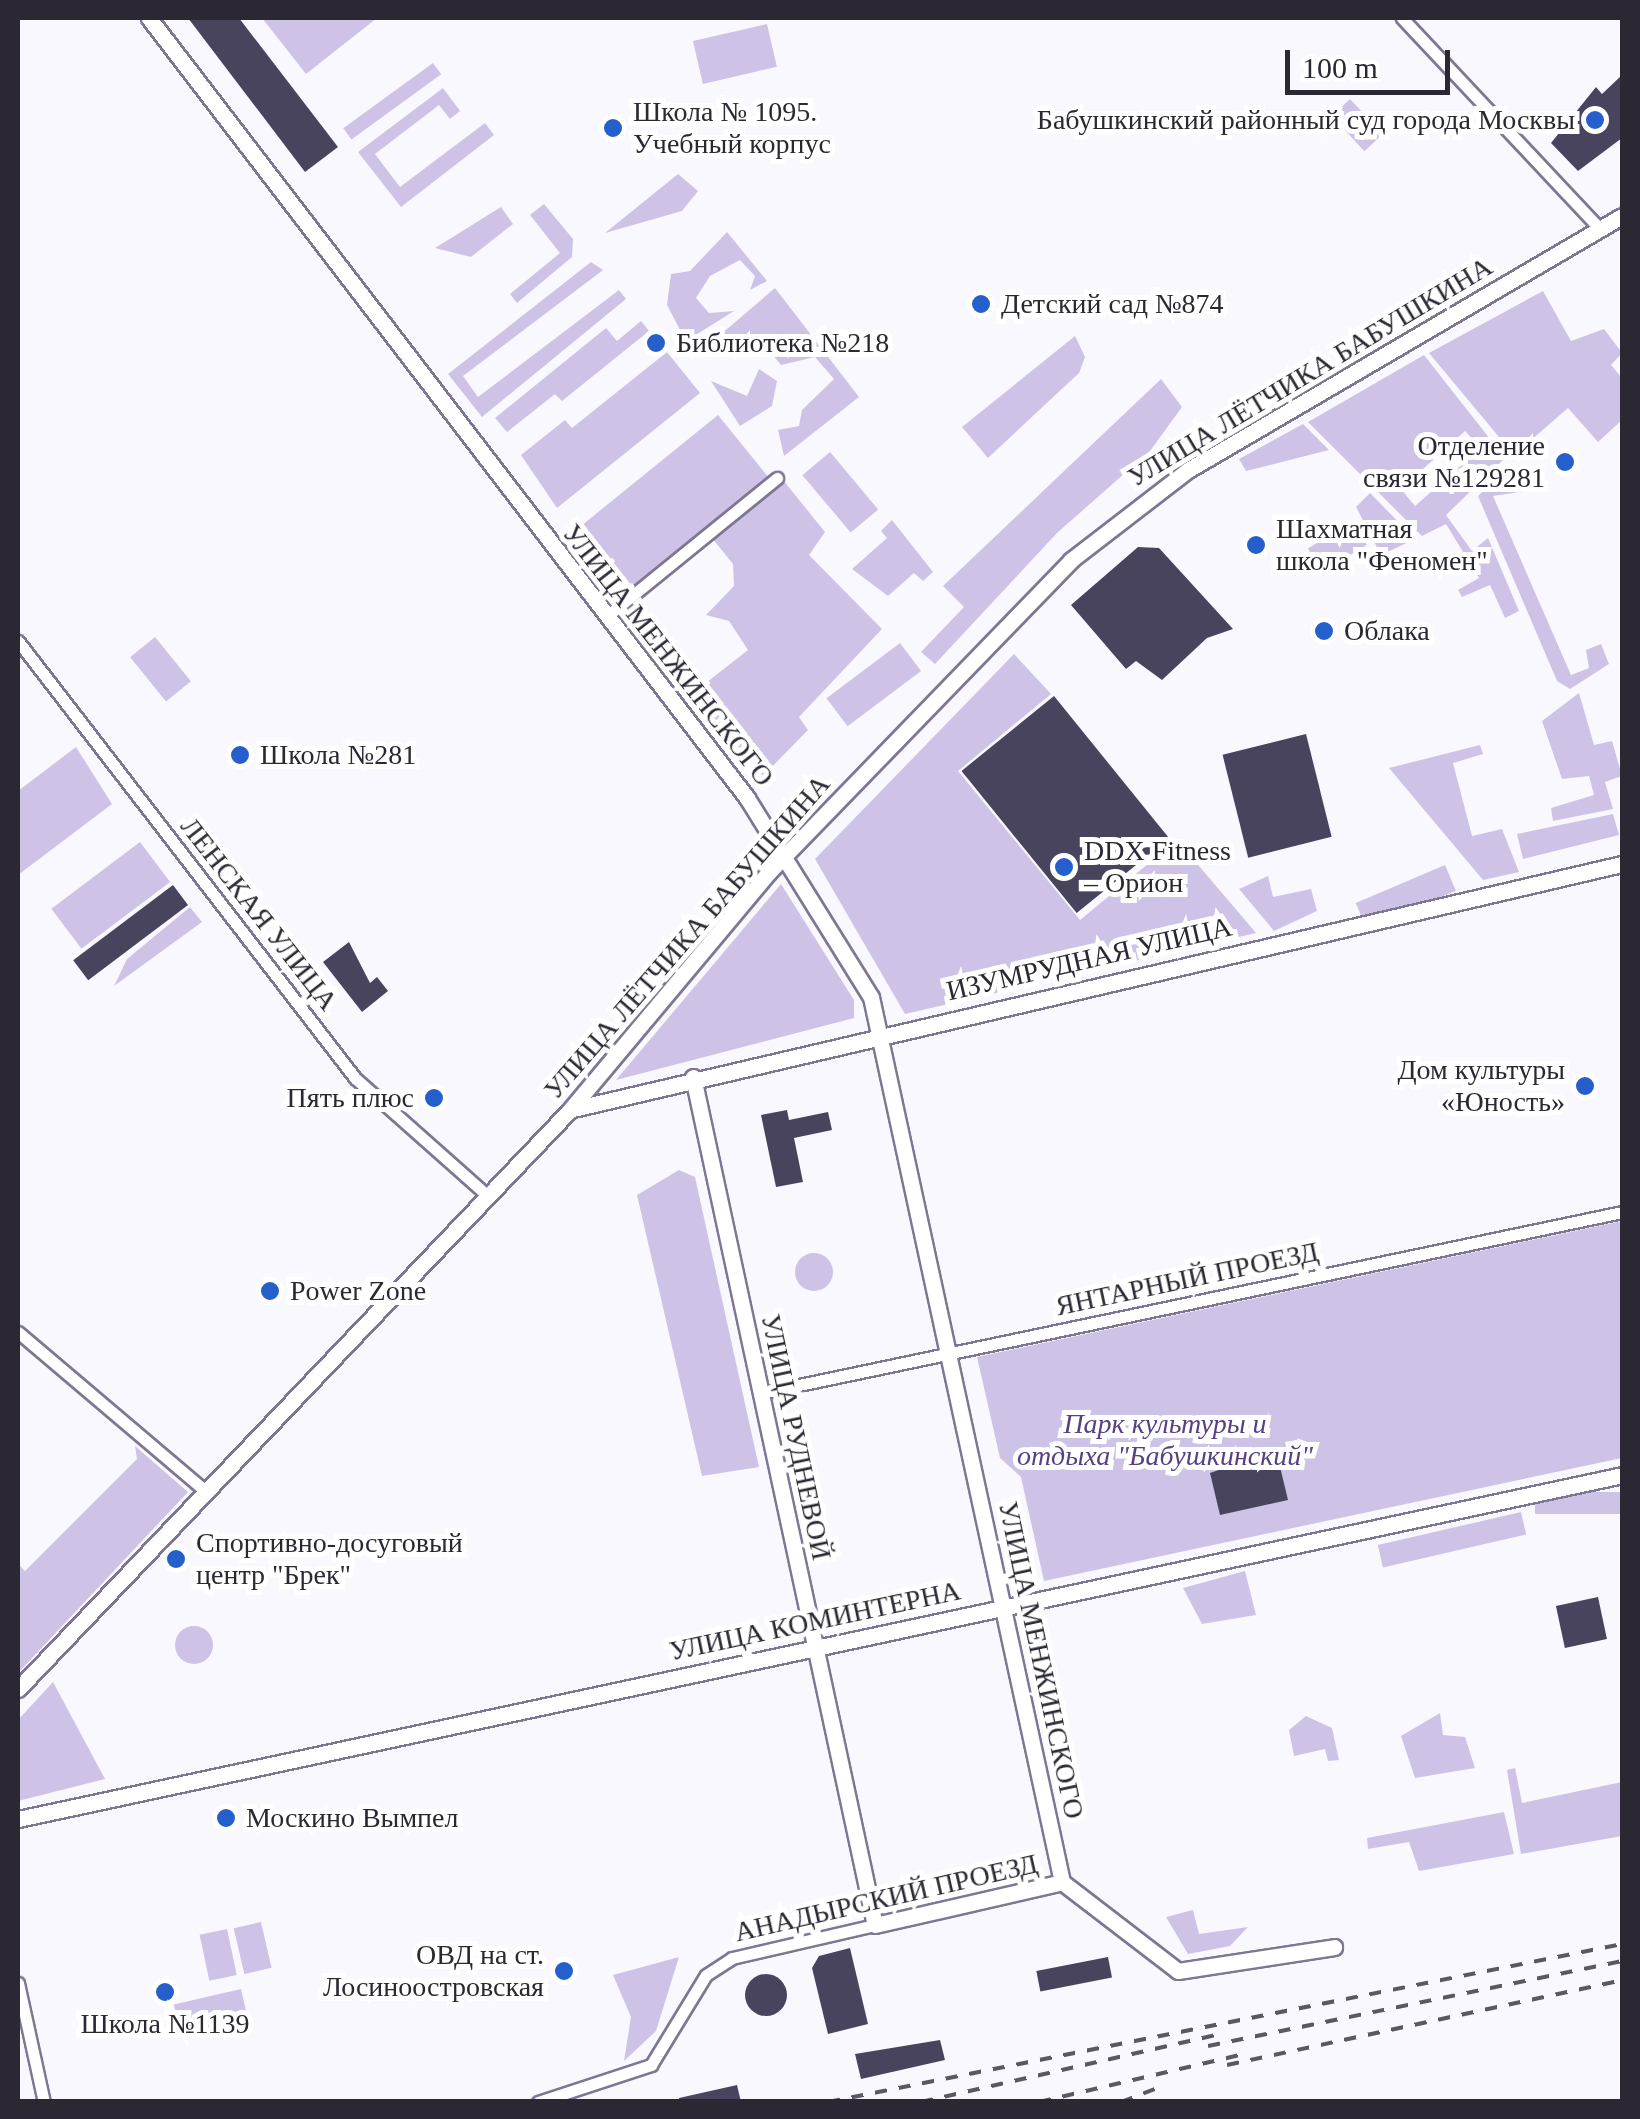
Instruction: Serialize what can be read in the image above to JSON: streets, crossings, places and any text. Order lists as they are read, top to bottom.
{
  "streets": {
    "street": [
      "УЛИЦА ЛЁТЧИКА БАБУШКИНА",
      "УЛИЦА МЕНЖИНСКОГО",
      "ЛЕНСКАЯ УЛИЦА",
      "ИЗУМРУДНАЯ УЛИЦА",
      "ЯНТАРНЫЙ ПРОЕЗД",
      "УЛИЦА РУДНЕВОЙ",
      "УЛИЦА КОМИНТЕРНА",
      "АНАДЫРСКИЙ ПРОЕЗД"
    ]
  },
  "crossings": [
    ["УЛИЦА ЛЁТЧИКА БАБУШКИНА", "УЛИЦА МЕНЖИНСКОГО"],
    ["УЛИЦА ЛЁТЧИКА БАБУШКИНА", "ЛЕНСКАЯ УЛИЦА"],
    ["УЛИЦА ЛЁТЧИКА БАБУШКИНА", "ИЗУМРУДНАЯ УЛИЦА"],
    ["УЛИЦА МЕНЖИНСКОГО", "ИЗУМРУДНАЯ УЛИЦА"],
    ["УЛИЦА МЕНЖИНСКОГО", "ЯНТАРНЫЙ ПРОЕЗД"],
    ["УЛИЦА МЕНЖИНСКОГО", "УЛИЦА КОМИНТЕРНА"],
    ["УЛИЦА МЕНЖИНСКОГО", "АНАДЫРСКИЙ ПРОЕЗД"],
    ["ИЗУМРУДНАЯ УЛИЦА", "УЛИЦА РУДНЕВОЙ"],
    ["ЯНТАРНЫЙ ПРОЕЗД", "УЛИЦА РУДНЕВОЙ"],
    ["УЛИЦА РУДНЕВОЙ", "УЛИЦА КОМИНТЕРНА"],
    ["УЛИЦА РУДНЕВОЙ", "АНАДЫРСКИЙ ПРОЕЗД"]
  ],
  "parks": ["Парк культуры и отдыха \"Бабушкинский\""],
  "places": [
    "Бабушкинский районный суд города Москвы",
    "Школа № 1095. Учебный корпус",
    "Детский сад №874",
    "Библиотека №218",
    "Отделение связи №129281",
    "Шахматная школа \"Феномен\"",
    "Облака",
    "Школа №281",
    "DDX Fitness – Орион",
    "Дом культуры «Юность»",
    "Пять плюс",
    "Power Zone",
    "Спортивно-досуговый центр \"Брек\"",
    "Москино Вымпел",
    "ОВД на ст. Лосиноостровская",
    "Школа №1139"
  ],
  "scale_bar": "100 m"
}
